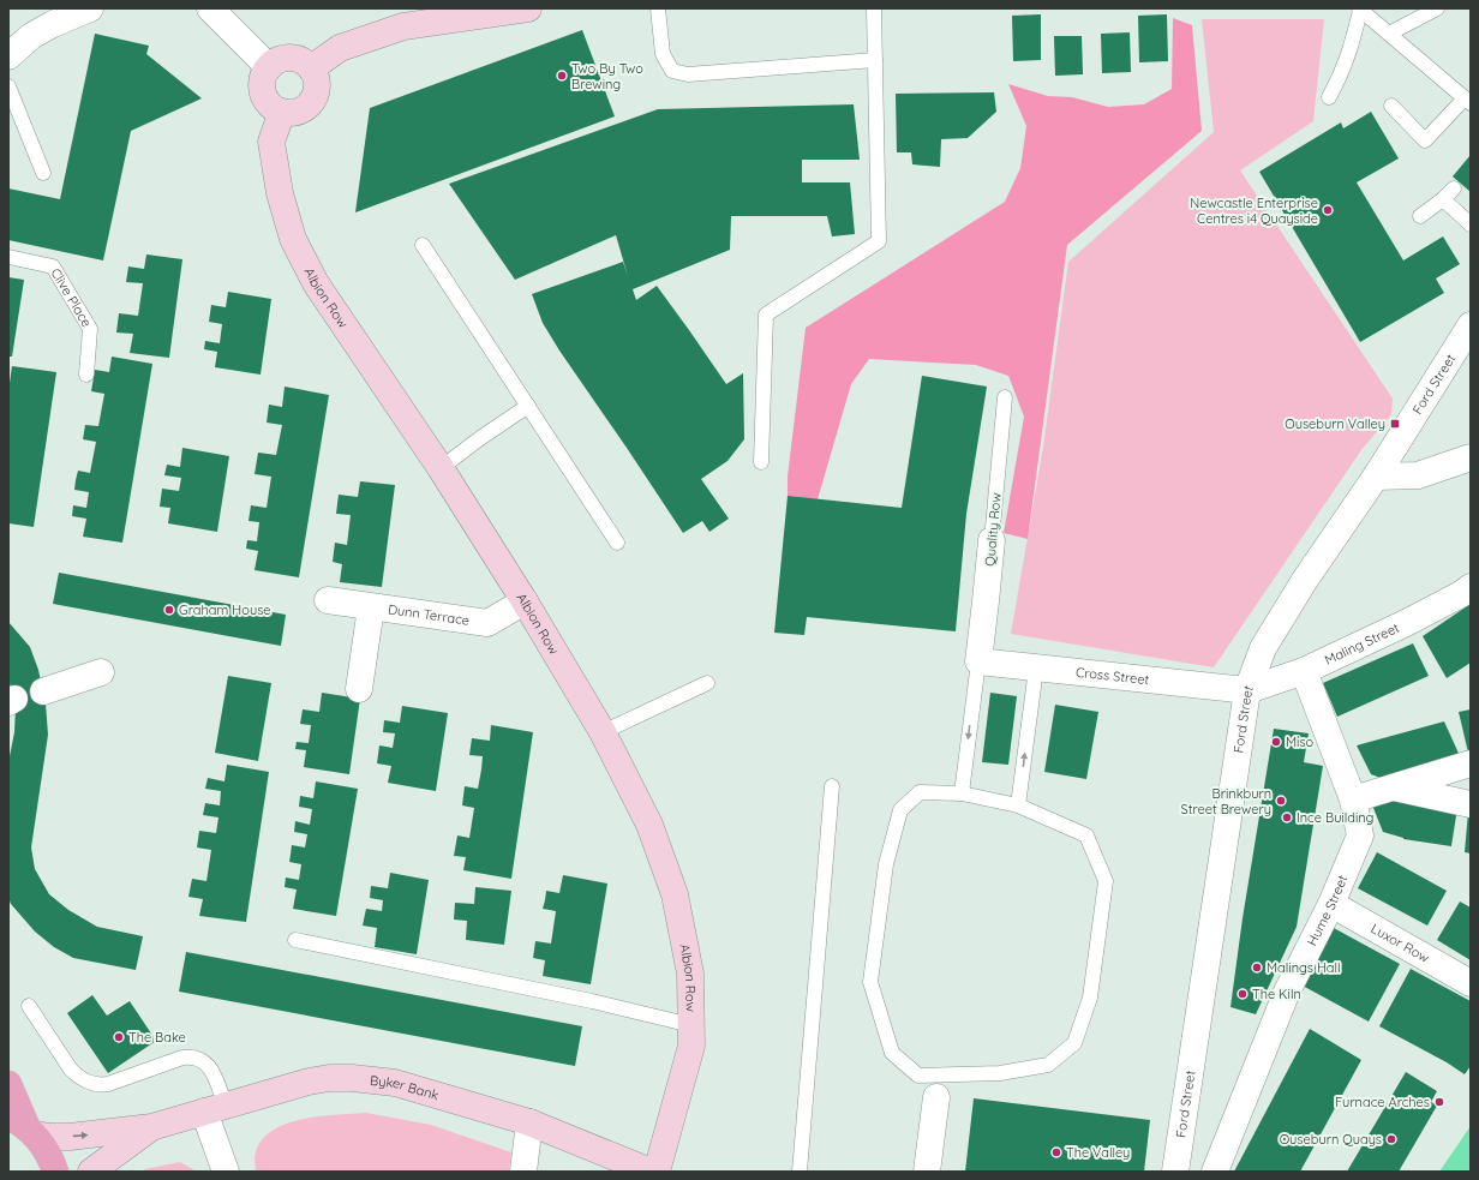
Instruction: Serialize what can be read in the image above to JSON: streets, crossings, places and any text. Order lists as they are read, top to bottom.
{
  "streets": {
    "street": [
      "Albion Row",
      "Ford Street",
      "Quality Row",
      "Dunn Terrace",
      "Maling Street",
      "Cross Street",
      "Hume Street",
      "Luxor Row",
      "Byker Bank"
    ],
    "lane": ["Clive Place"]
  },
  "crossings": [
    ["Albion Row", "Dunn Terrace"],
    ["Ford Street", "Maling Street"],
    ["Ford Street", "Cross Street"],
    ["Quality Row", "Cross Street"],
    ["Maling Street", "Cross Street"],
    ["Maling Street", "Hume Street"],
    ["Hume Street", "Luxor Row"]
  ],
  "places": {
    "other": [
      "Two By Two Brewing",
      "Newcastle Enterprise Centres i4 Quayside",
      "Graham House",
      "Miso",
      "Brinkburn Street Brewery",
      "Ince Building",
      "Malings Hall",
      "The Kiln",
      "The Bake",
      "Furnace Arches",
      "Ouseburn Quays",
      "The Valley"
    ],
    "transit": ["Ouseburn Valley"]
  }
}
